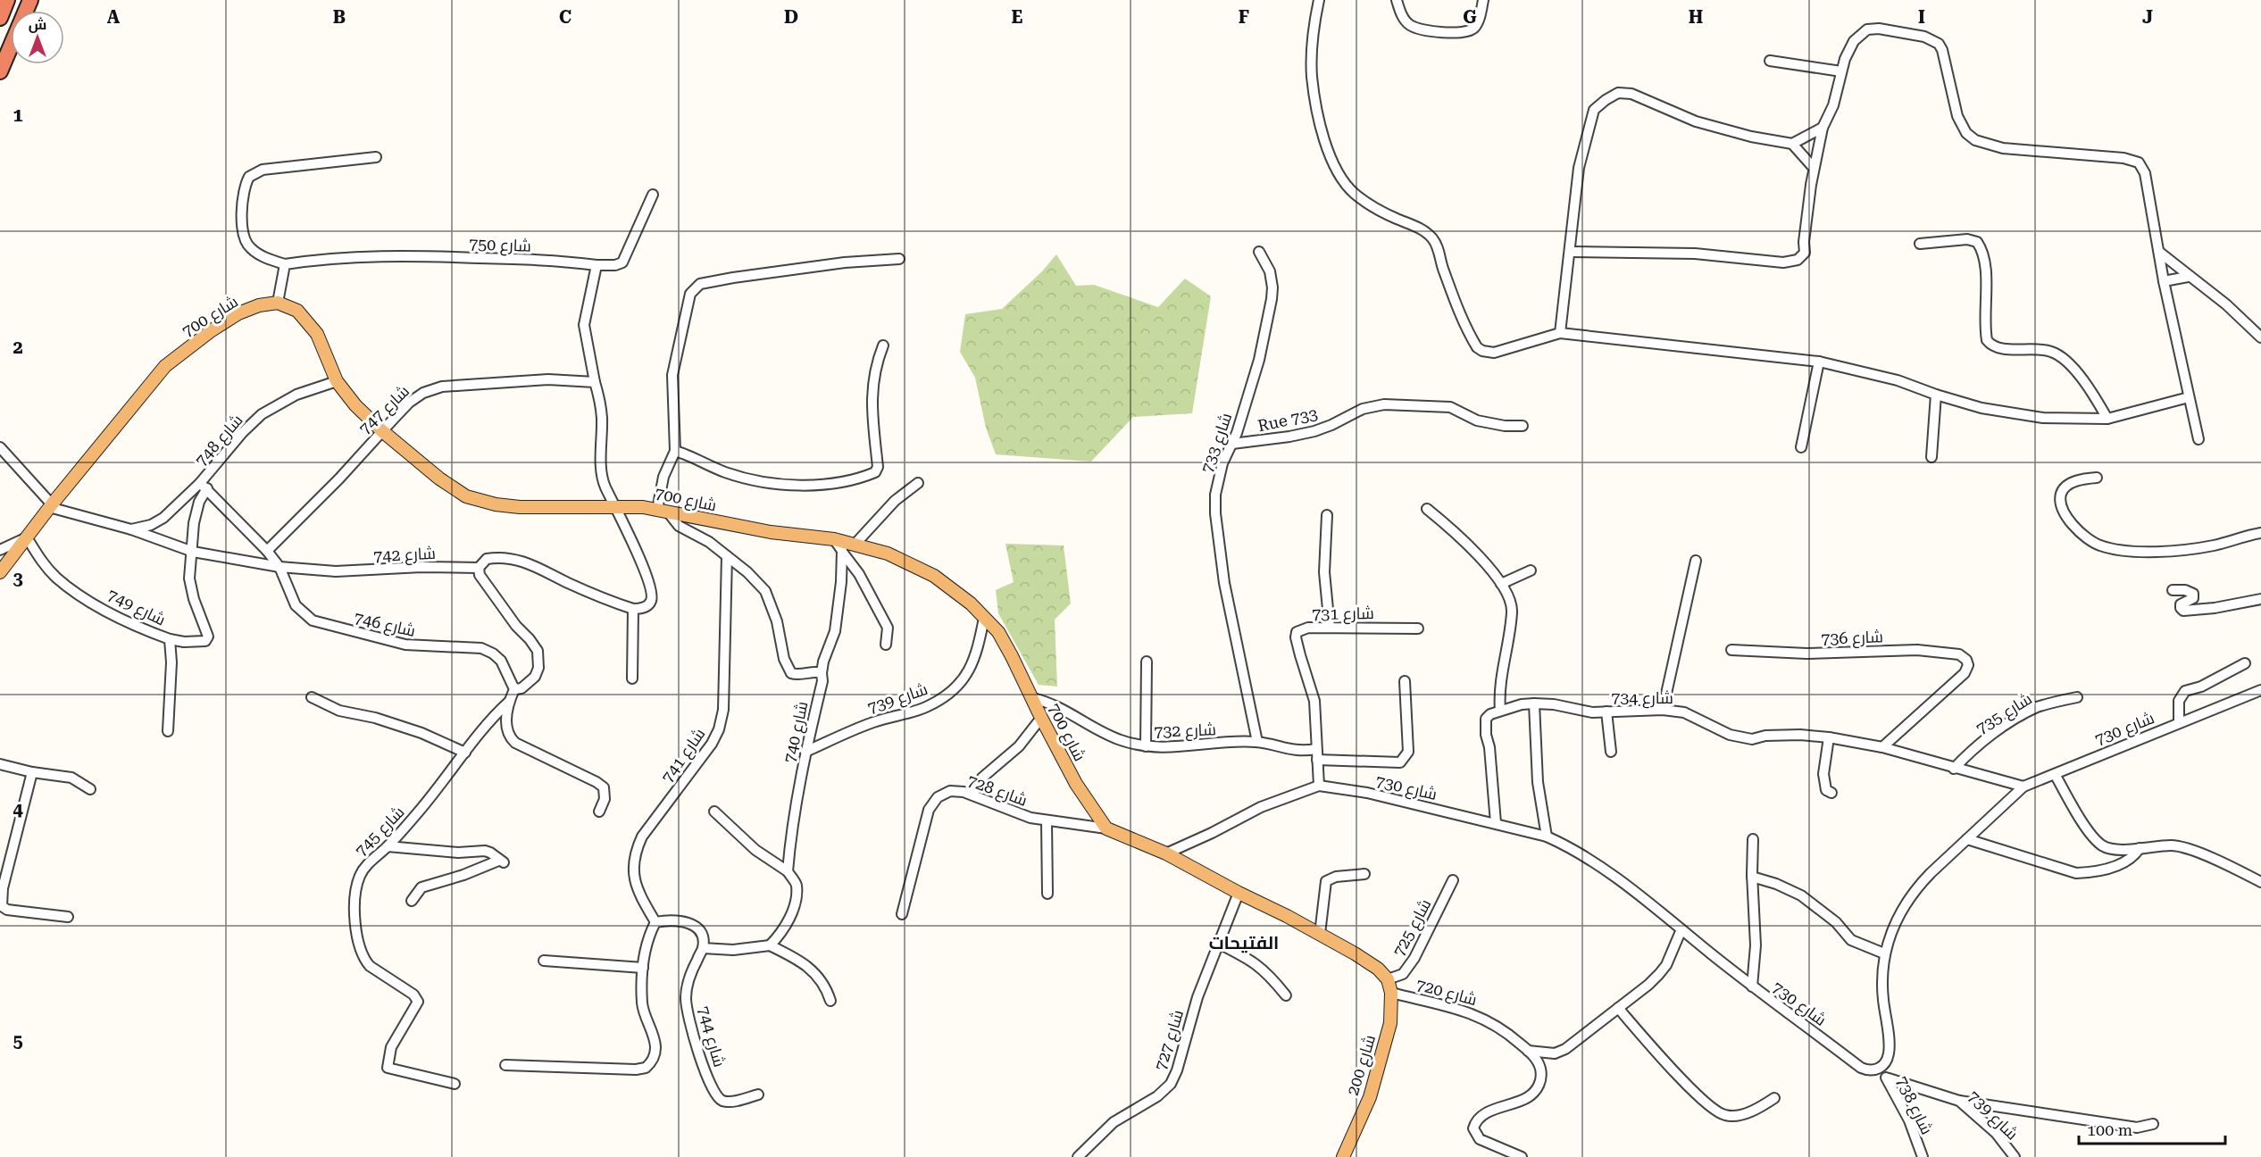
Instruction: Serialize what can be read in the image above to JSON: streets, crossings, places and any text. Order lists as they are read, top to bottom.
{
  "streets": {
    "main road": ["شارع 700", "شارع 200"],
    "street": [
      "شارع 750",
      "شارع 747",
      "Rue 733",
      "شارع 748",
      "شارع 733",
      "شارع 742",
      "شارع 749",
      "شارع 731",
      "شارع 746",
      "شارع 736",
      "شارع 734",
      "شارع 739",
      "شارع 735",
      "شارع 730",
      "شارع 732",
      "شارع 740",
      "شارع 741",
      "شارع 728",
      "شارع 745",
      "شارع 725",
      "شارع 720",
      "شارع 744",
      "شارع 727",
      "شارع 738"
    ]
  },
  "crossings": [
    ["شارع 700", "شارع 747"],
    ["شارع 700", "شارع 748"],
    ["شارع 700", "شارع 742"],
    ["شارع 700", "شارع 749"],
    ["شارع 700", "شارع 739"],
    ["شارع 700", "شارع 732"],
    ["شارع 700", "شارع 728"],
    ["شارع 747", "شارع 746"],
    ["Rue 733", "شارع 733"],
    ["شارع 748", "شارع 742"],
    ["شارع 733", "شارع 732"],
    ["شارع 742", "شارع 746"],
    ["شارع 731", "شارع 730"],
    ["شارع 731", "شارع 732"],
    ["شارع 736", "شارع 734"],
    ["شارع 734", "شارع 735"],
    ["شارع 734", "شارع 730"],
    ["شارع 739", "شارع 740"],
    ["شارع 739", "شارع 738"],
    ["شارع 730", "شارع 738"],
    ["شارع 725", "شارع 200"],
    ["شارع 720", "شارع 200"]
  ],
  "districts": ["الفتيحات"],
  "scale_bar": "100 m",
  "north": "top",
  "grid": {
    "columns": [
      "A",
      "B",
      "C",
      "D",
      "E",
      "F",
      "G",
      "H",
      "I",
      "J"
    ],
    "rows": [
      "1",
      "2",
      "3",
      "4",
      "5"
    ]
  }
}
